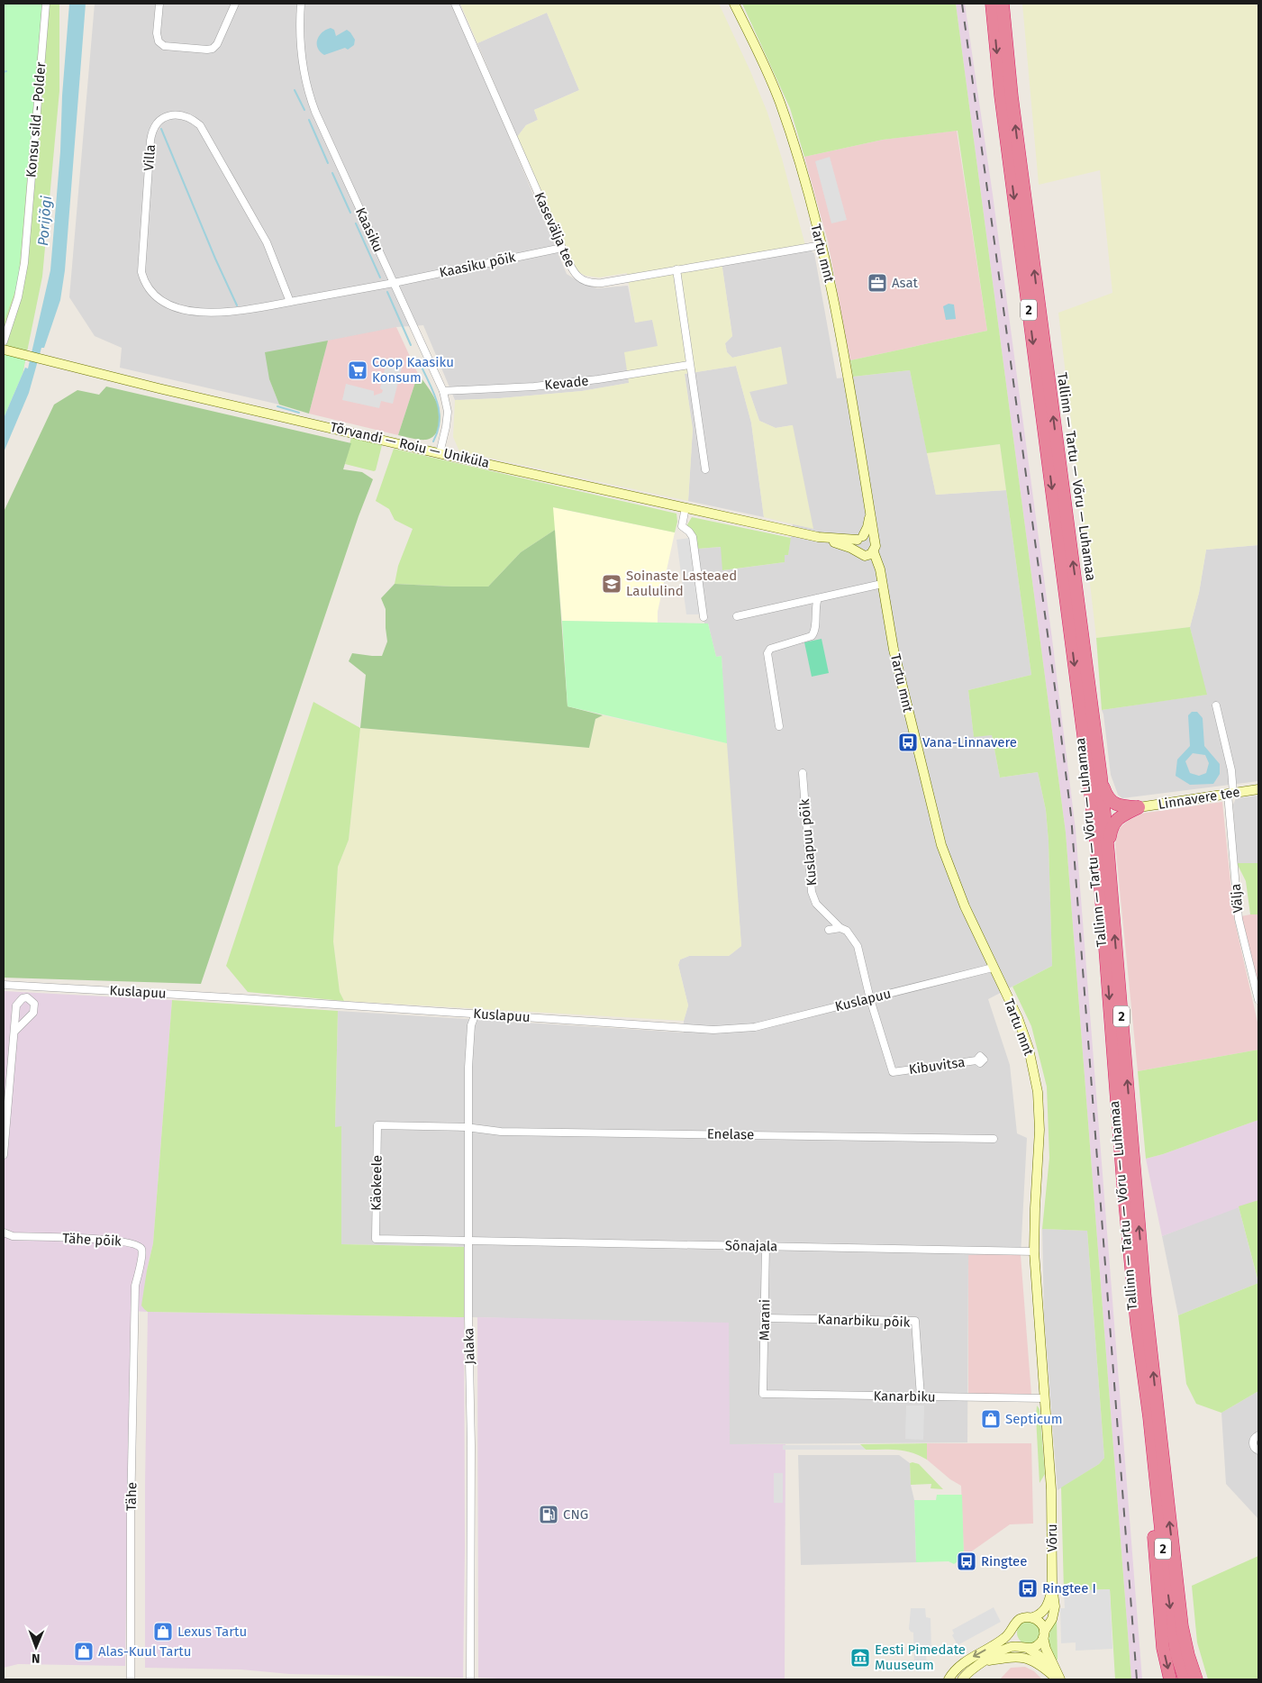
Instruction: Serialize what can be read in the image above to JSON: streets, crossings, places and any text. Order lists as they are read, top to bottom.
{
  "streets": {
    "highway": ["2", "Tallinn — Tartu — Võru — Luhamaa"],
    "street": [
      "Konsu sild - Polder",
      "Villa",
      "Kaasiku",
      "Kasevälja tee",
      "Tartu mnt",
      "Kaasiku põik",
      "Kevade",
      "Tõrvandi — Roiu — Uniküla",
      "Linnavere tee",
      "Kuslapuu põik",
      "Välja",
      "Kuslapuu",
      "Kibuvitsa",
      "Enelase",
      "Käokeele",
      "Tähe põik",
      "Sõnajala",
      "Marani",
      "Kanarbiku põik",
      "Jalaka",
      "Kanarbiku",
      "Tähe",
      "Võru"
    ]
  },
  "crossings": [
    ["Villa", "Kaasiku"],
    ["Villa", "Kaasiku põik"],
    ["Kaasiku", "Kaasiku põik"],
    ["Kaasiku", "Kevade"],
    ["Kaasiku", "Tõrvandi — Roiu — Uniküla"],
    ["Kasevälja tee", "Tartu mnt"],
    ["Kasevälja tee", "Kaasiku põik"],
    ["Tartu mnt", "Tõrvandi — Roiu — Uniküla"],
    ["Tartu mnt", "Kuslapuu"],
    ["Tartu mnt", "Sõnajala"],
    ["Tartu mnt", "Kanarbiku"],
    ["Tartu mnt", "Võru"],
    ["Linnavere tee", "Välja"],
    ["Kuslapuu põik", "Kuslapuu"],
    ["Kuslapuu põik", "Kibuvitsa"],
    ["Kuslapuu", "Kibuvitsa"],
    ["Kuslapuu", "Jalaka"],
    ["Enelase", "Käokeele"],
    ["Enelase", "Jalaka"],
    ["Käokeele", "Sõnajala"],
    ["Käokeele", "Jalaka"],
    ["Tähe põik", "Tähe"],
    ["Sõnajala", "Marani"],
    ["Sõnajala", "Jalaka"],
    ["Marani", "Kanarbiku põik"],
    ["Marani", "Kanarbiku"],
    ["Kanarbiku põik", "Kanarbiku"]
  ],
  "water": ["Porijõgi"],
  "places": {
    "office": ["Asat"],
    "supermarket": ["Coop Kaasiku Konsum"],
    "school or university": ["Soinaste Lasteaed Laululind"],
    "bus stop": ["Vana-Linnavere", "Ringtee", "Ringtee I"],
    "shop": ["Septicum", "Lexus Tartu", "Alas-Kuul Tartu"],
    "fuel station": ["CNG"],
    "museum": ["Eesti Pimedate Muuseum"]
  },
  "north": "bottom"
}
